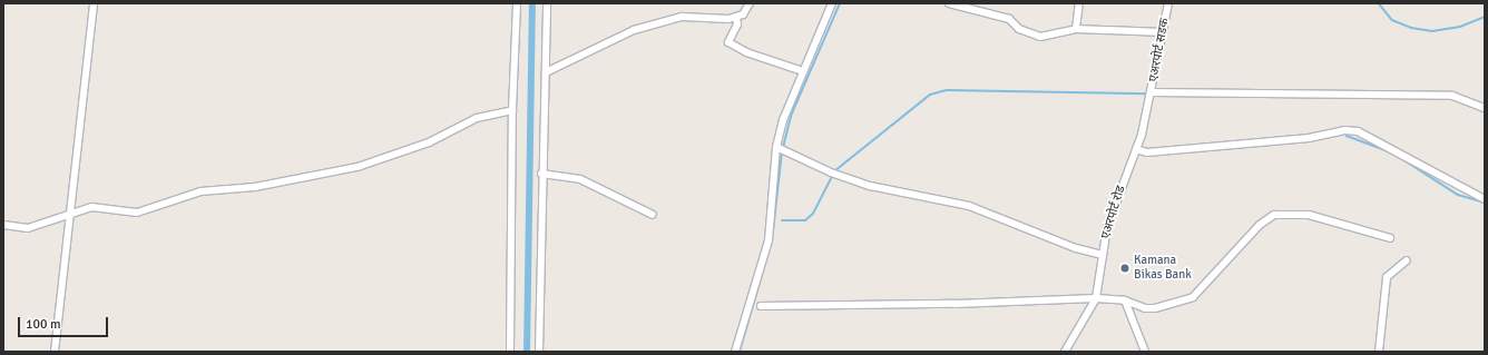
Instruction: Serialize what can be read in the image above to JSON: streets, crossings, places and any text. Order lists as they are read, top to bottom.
{
  "streets": {
    "street": ["एअरपोर्ट सडक", "एअरपोर्ट रोड"]
  },
  "crossings": [
    ["एअरपोर्ट सडक", "एअरपोर्ट रोड"]
  ],
  "places": ["Kamana Bikas Bank"],
  "scale_bar": "100 m"
}
